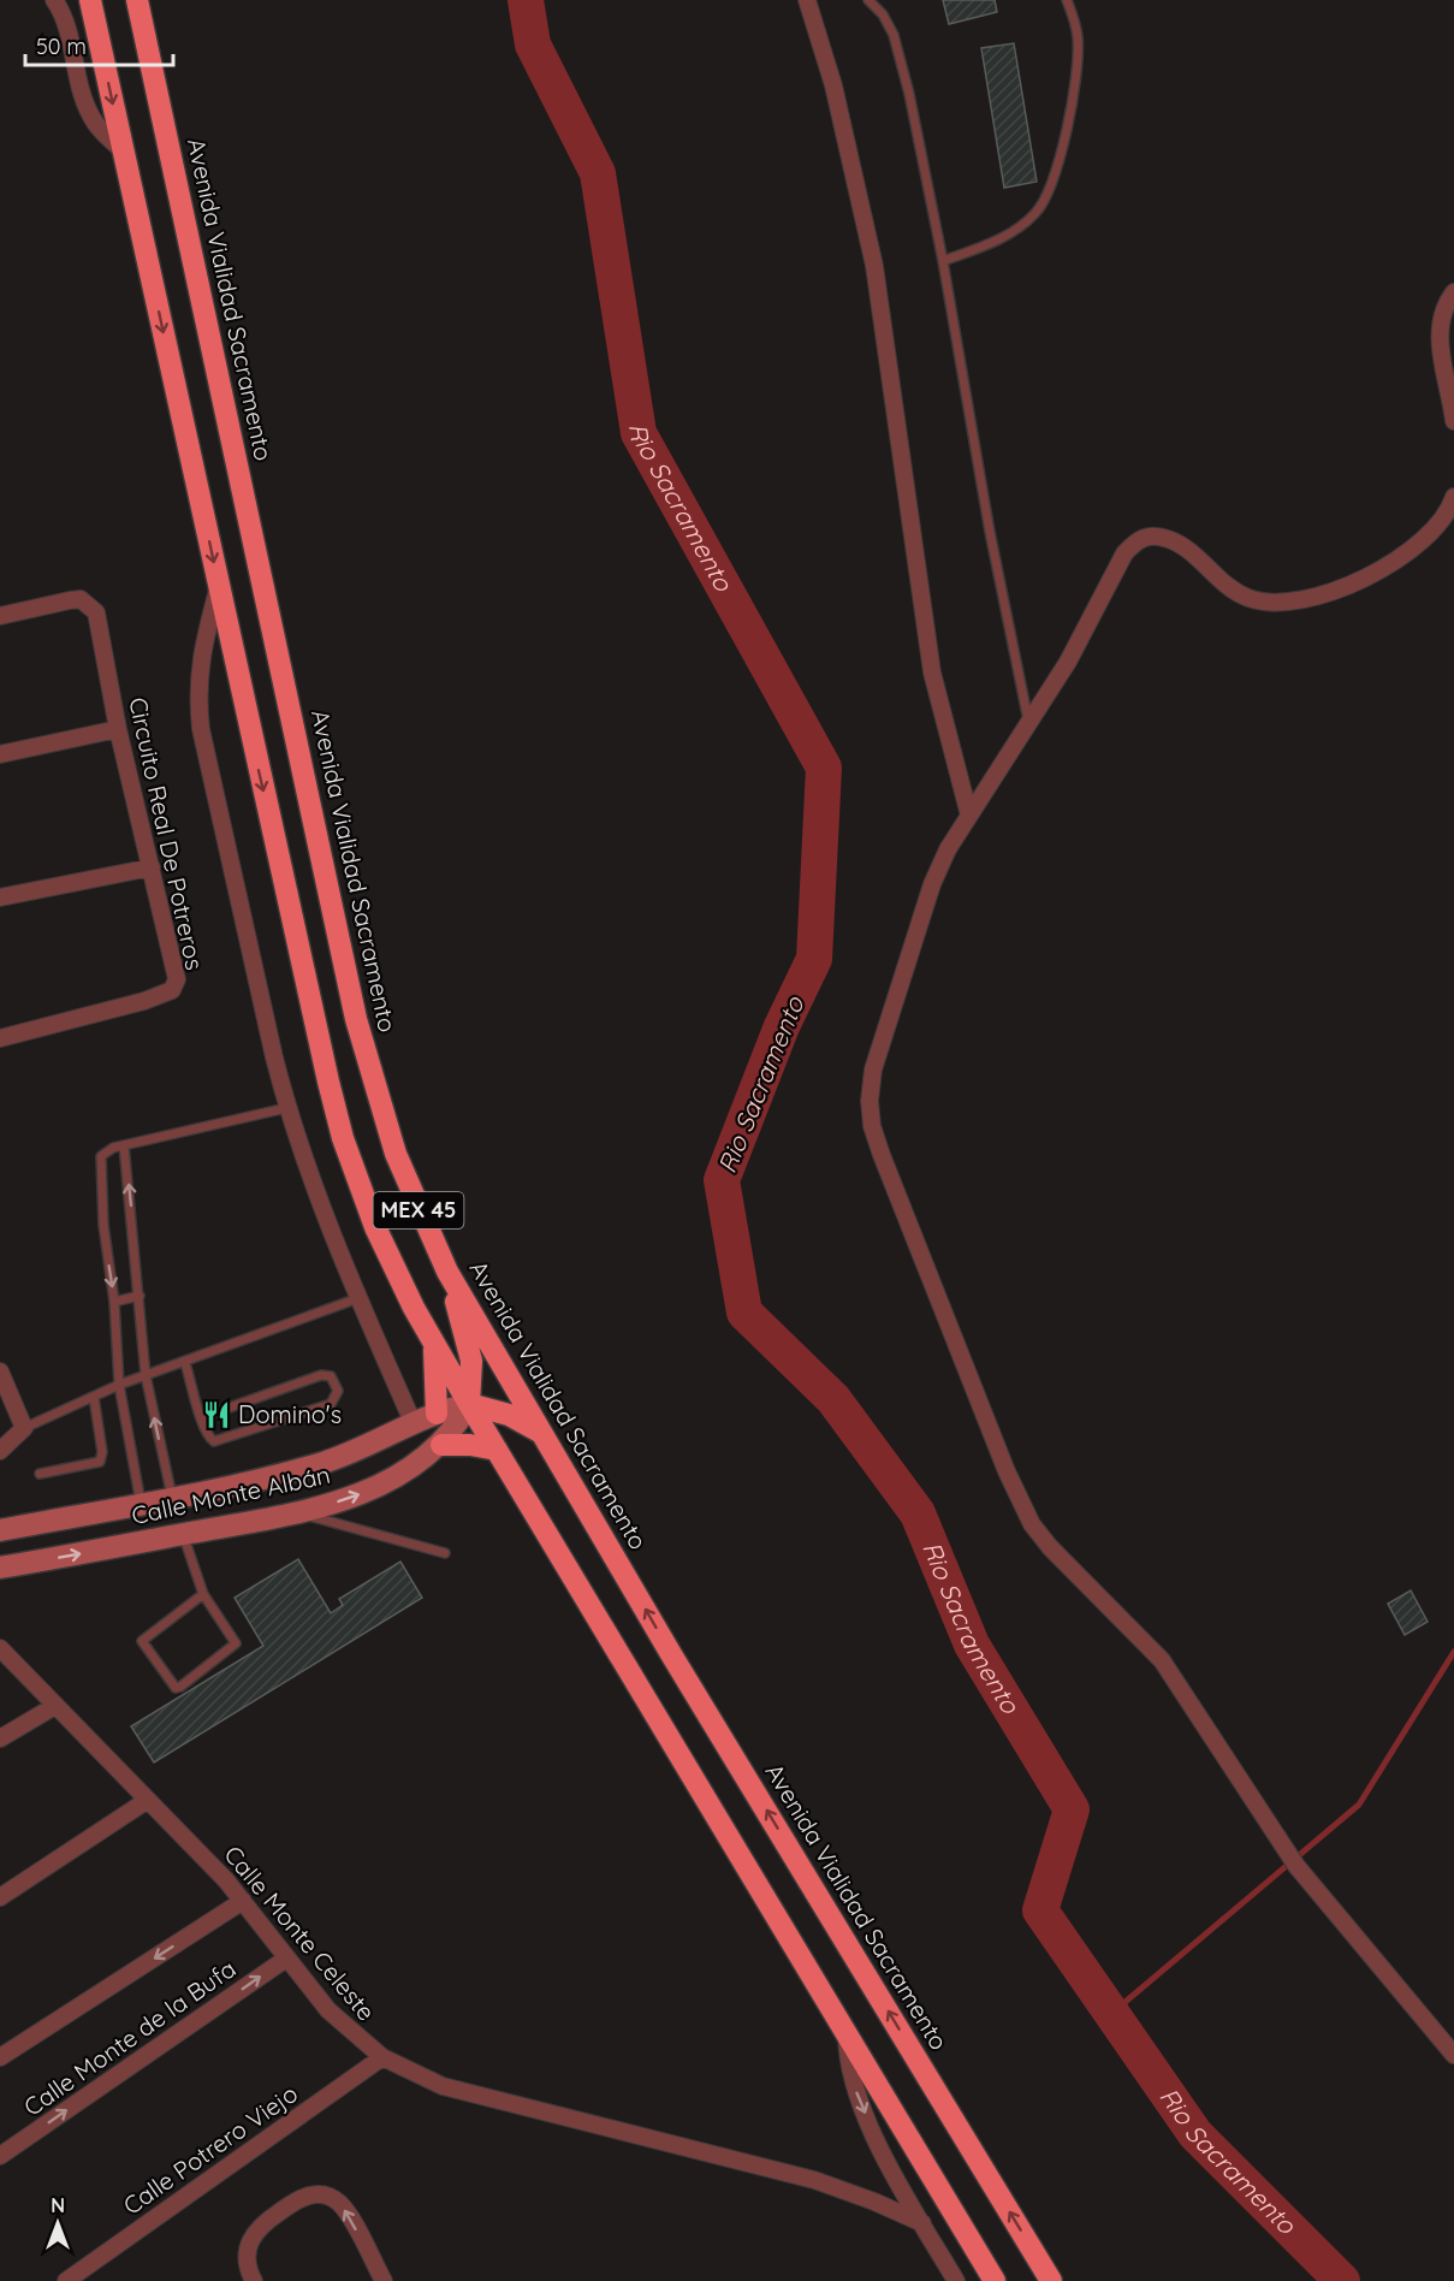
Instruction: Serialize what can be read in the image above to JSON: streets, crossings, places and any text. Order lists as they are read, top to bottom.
{
  "streets": {
    "highway": ["Avenida Vialidad Sacramento", "MEX 45"],
    "main road": ["Calle Monte Albán"],
    "street": [
      "Circuito Real De Potreros",
      "Calle Monte Celeste",
      "Calle Monte de la Bufa",
      "Calle Potrero Viejo"
    ]
  },
  "crossings": [
    ["MEX 45", "Calle Monte Albán"],
    ["Calle Monte Celeste", "Calle Monte de la Bufa"],
    ["Calle Monte Celeste", "Calle Potrero Viejo"]
  ],
  "water": ["Rio Sacramento"],
  "places": {
    "restaurant": ["Domino's"]
  },
  "scale_bar": "50 m",
  "north": "top"
}
